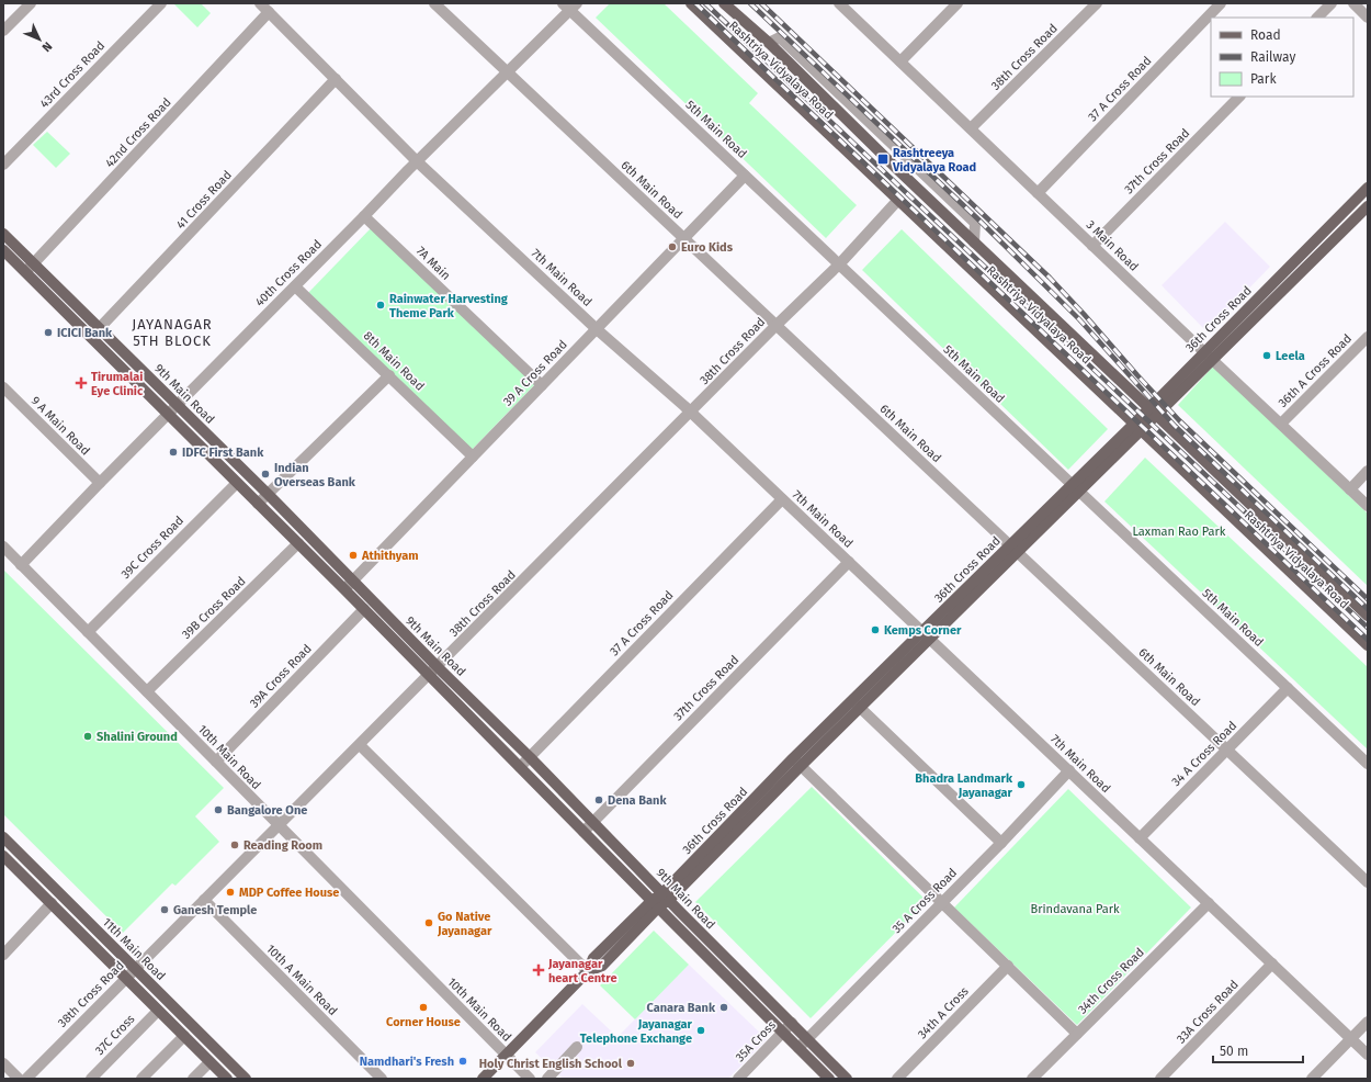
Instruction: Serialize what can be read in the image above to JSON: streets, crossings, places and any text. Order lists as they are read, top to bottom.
{
  "streets": {
    "main road": [
      "Rashtriya Vidyalaya Road",
      "36th Cross Road",
      "9th Main Road",
      "11th Main Road"
    ],
    "street": [
      "38th Cross Road",
      "43rd Cross Road",
      "37 A Cross Road",
      "5th Main Road",
      "42nd Cross Road",
      "37th Cross Road",
      "6th Main Road",
      "41 Cross Road",
      "3 Main Road",
      "7A Main",
      "40th Cross Road",
      "7th Main Road",
      "8th Main Road",
      "36th A Cross Road",
      "39 A Cross Road",
      "9 A Main Road",
      "39C Cross Road",
      "39B Cross Road",
      "39A Cross Road",
      "34 A Cross Road",
      "10th Main Road",
      "35 A Cross Road",
      "10th A Main Road",
      "34th Cross Road",
      "33A Cross Road",
      "34th A Cross",
      "37C Cross",
      "35A Cross"
    ]
  },
  "crossings": [
    ["38th Cross Road", "Rashtriya Vidyalaya Road"],
    ["38th Cross Road", "5th Main Road"],
    ["38th Cross Road", "6th Main Road"],
    ["38th Cross Road", "3 Main Road"],
    ["38th Cross Road", "7th Main Road"],
    ["38th Cross Road", "9th Main Road"],
    ["38th Cross Road", "10th Main Road"],
    ["38th Cross Road", "11th Main Road"],
    ["38th Cross Road", "10th A Main Road"],
    ["Rashtriya Vidyalaya Road", "36th Cross Road"],
    ["37 A Cross Road", "3 Main Road"],
    ["37 A Cross Road", "7th Main Road"],
    ["37 A Cross Road", "9th Main Road"],
    ["5th Main Road", "40th Cross Road"],
    ["5th Main Road", "36th Cross Road"],
    ["5th Main Road", "39 A Cross Road"],
    ["5th Main Road", "34 A Cross Road"],
    ["42nd Cross Road", "7th Main Road"],
    ["42nd Cross Road", "9th Main Road"],
    ["37th Cross Road", "3 Main Road"],
    ["37th Cross Road", "7th Main Road"],
    ["37th Cross Road", "9th Main Road"],
    ["6th Main Road", "40th Cross Road"],
    ["6th Main Road", "36th Cross Road"],
    ["6th Main Road", "39 A Cross Road"],
    ["6th Main Road", "34 A Cross Road"],
    ["41 Cross Road", "7th Main Road"],
    ["41 Cross Road", "9th Main Road"],
    ["3 Main Road", "36th Cross Road"],
    ["3 Main Road", "36th A Cross Road"],
    ["7A Main", "40th Cross Road"],
    ["7A Main", "39 A Cross Road"],
    ["40th Cross Road", "7th Main Road"],
    ["40th Cross Road", "8th Main Road"],
    ["40th Cross Road", "9th Main Road"],
    ["40th Cross Road", "9 A Main Road"],
    ["40th Cross Road", "10th Main Road"],
    ["7th Main Road", "36th Cross Road"],
    ["7th Main Road", "39 A Cross Road"],
    ["7th Main Road", "34 A Cross Road"],
    ["7th Main Road", "35 A Cross Road"],
    ["7th Main Road", "34th Cross Road"],
    ["7th Main Road", "33A Cross Road"],
    ["36th Cross Road", "9th Main Road"],
    ["36th Cross Road", "10th Main Road"],
    ["8th Main Road", "39 A Cross Road"],
    ["39 A Cross Road", "9th Main Road"],
    ["9th Main Road", "39C Cross Road"],
    ["9th Main Road", "39B Cross Road"],
    ["9th Main Road", "39A Cross Road"],
    ["9th Main Road", "35 A Cross Road"],
    ["9th Main Road", "35A Cross"],
    ["39C Cross Road", "10th Main Road"],
    ["39B Cross Road", "10th Main Road"],
    ["39A Cross Road", "10th Main Road"]
  ],
  "districts": ["JAYANAGAR 5TH BLOCK"],
  "parks": ["Laxman Rao Park", "Brindavana Park"],
  "places": {
    "transit": ["Rashtreeya Vidyalaya Road"],
    "other": [
      "Euro Kids",
      "Rainwater Harvesting Theme Park",
      "ICICI Bank",
      "Leela",
      "IDFC First Bank",
      "Indian Overseas Bank",
      "Athithyam",
      "Kemps Corner",
      "Shalini Ground",
      "Bhadra Landmark Jayanagar",
      "Dena Bank",
      "Bangalore One",
      "Reading Room",
      "MDP Coffee House",
      "Ganesh Temple",
      "Go Native Jayanagar",
      "Corner House",
      "Canara Bank",
      "Jayanagar Telephone Exchange",
      "Namdhari's Fresh",
      "Holy Christ English School"
    ],
    "health": ["Tirumalai Eye Clinic", "Jayanagar heart Centre"]
  },
  "legend": ["Road", "Railway", "Park"],
  "scale_bar": "50 m",
  "north": "bottom right"
}
